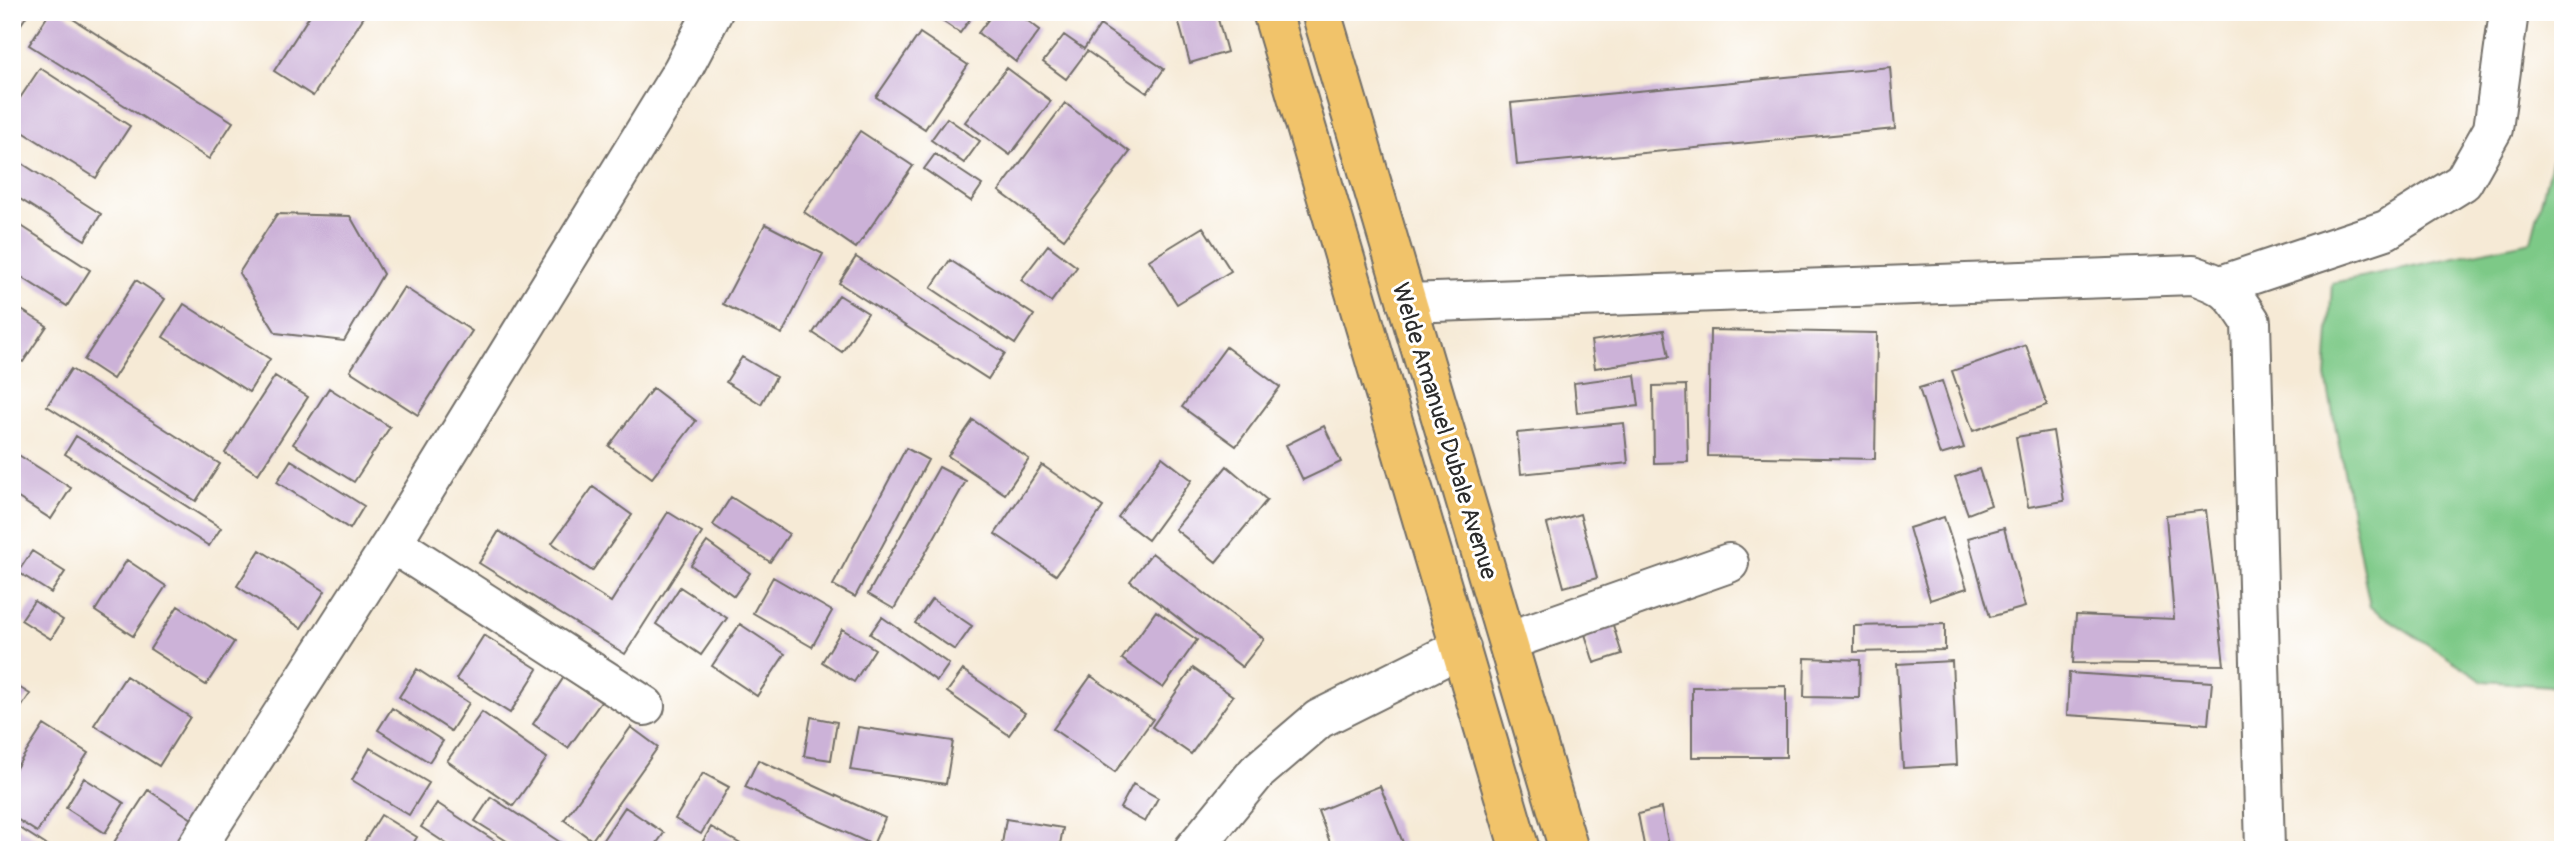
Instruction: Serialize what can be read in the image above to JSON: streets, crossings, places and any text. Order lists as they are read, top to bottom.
{
  "streets": {
    "main road": ["Welde Amanuel Dubale Avenue"]
  }
}
